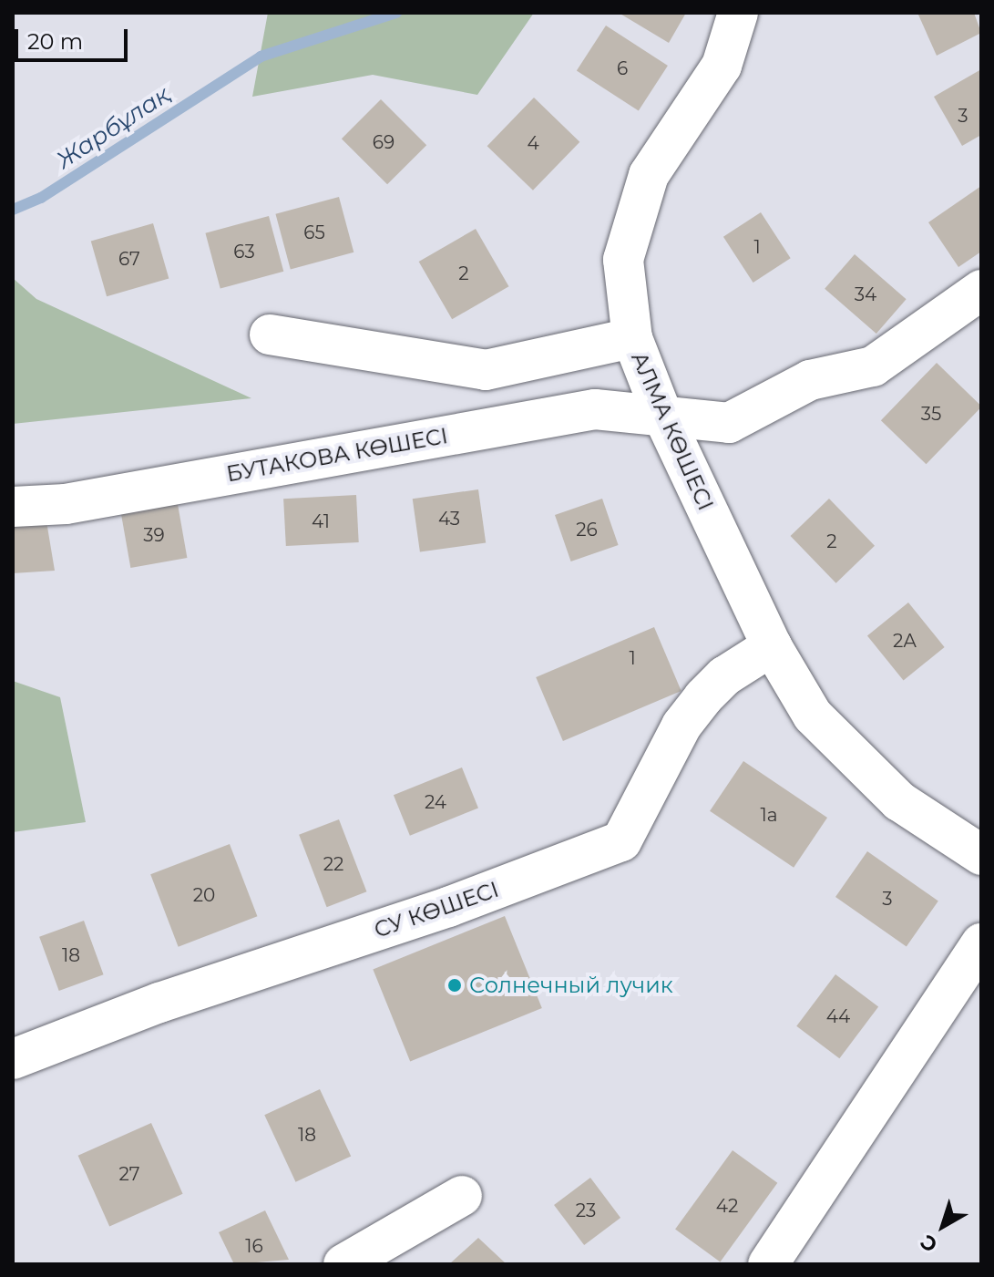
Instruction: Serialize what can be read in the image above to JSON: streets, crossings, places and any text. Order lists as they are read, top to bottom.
{
  "streets": {
    "street": ["АЛМА КӨШЕСІ", "БУТАКОВА КӨШЕСІ", "СУ КӨШЕСІ"]
  },
  "crossings": [
    ["АЛМА КӨШЕСІ", "БУТАКОВА КӨШЕСІ"],
    ["АЛМА КӨШЕСІ", "СУ КӨШЕСІ"]
  ],
  "water": ["Жарбұлақ"],
  "places": ["Солнечный лучик"],
  "house_numbers": [
    "6",
    "3",
    "69",
    "4",
    "65",
    "1",
    "63",
    "67",
    "2",
    "34",
    "35",
    "43",
    "41",
    "26",
    "39",
    "2",
    "2А",
    "1",
    "24",
    "1а",
    "22",
    "20",
    "3",
    "18",
    "44",
    "18",
    "27",
    "42",
    "23",
    "16"
  ],
  "scale_bar": "20 m",
  "north": "bottom left"
}
